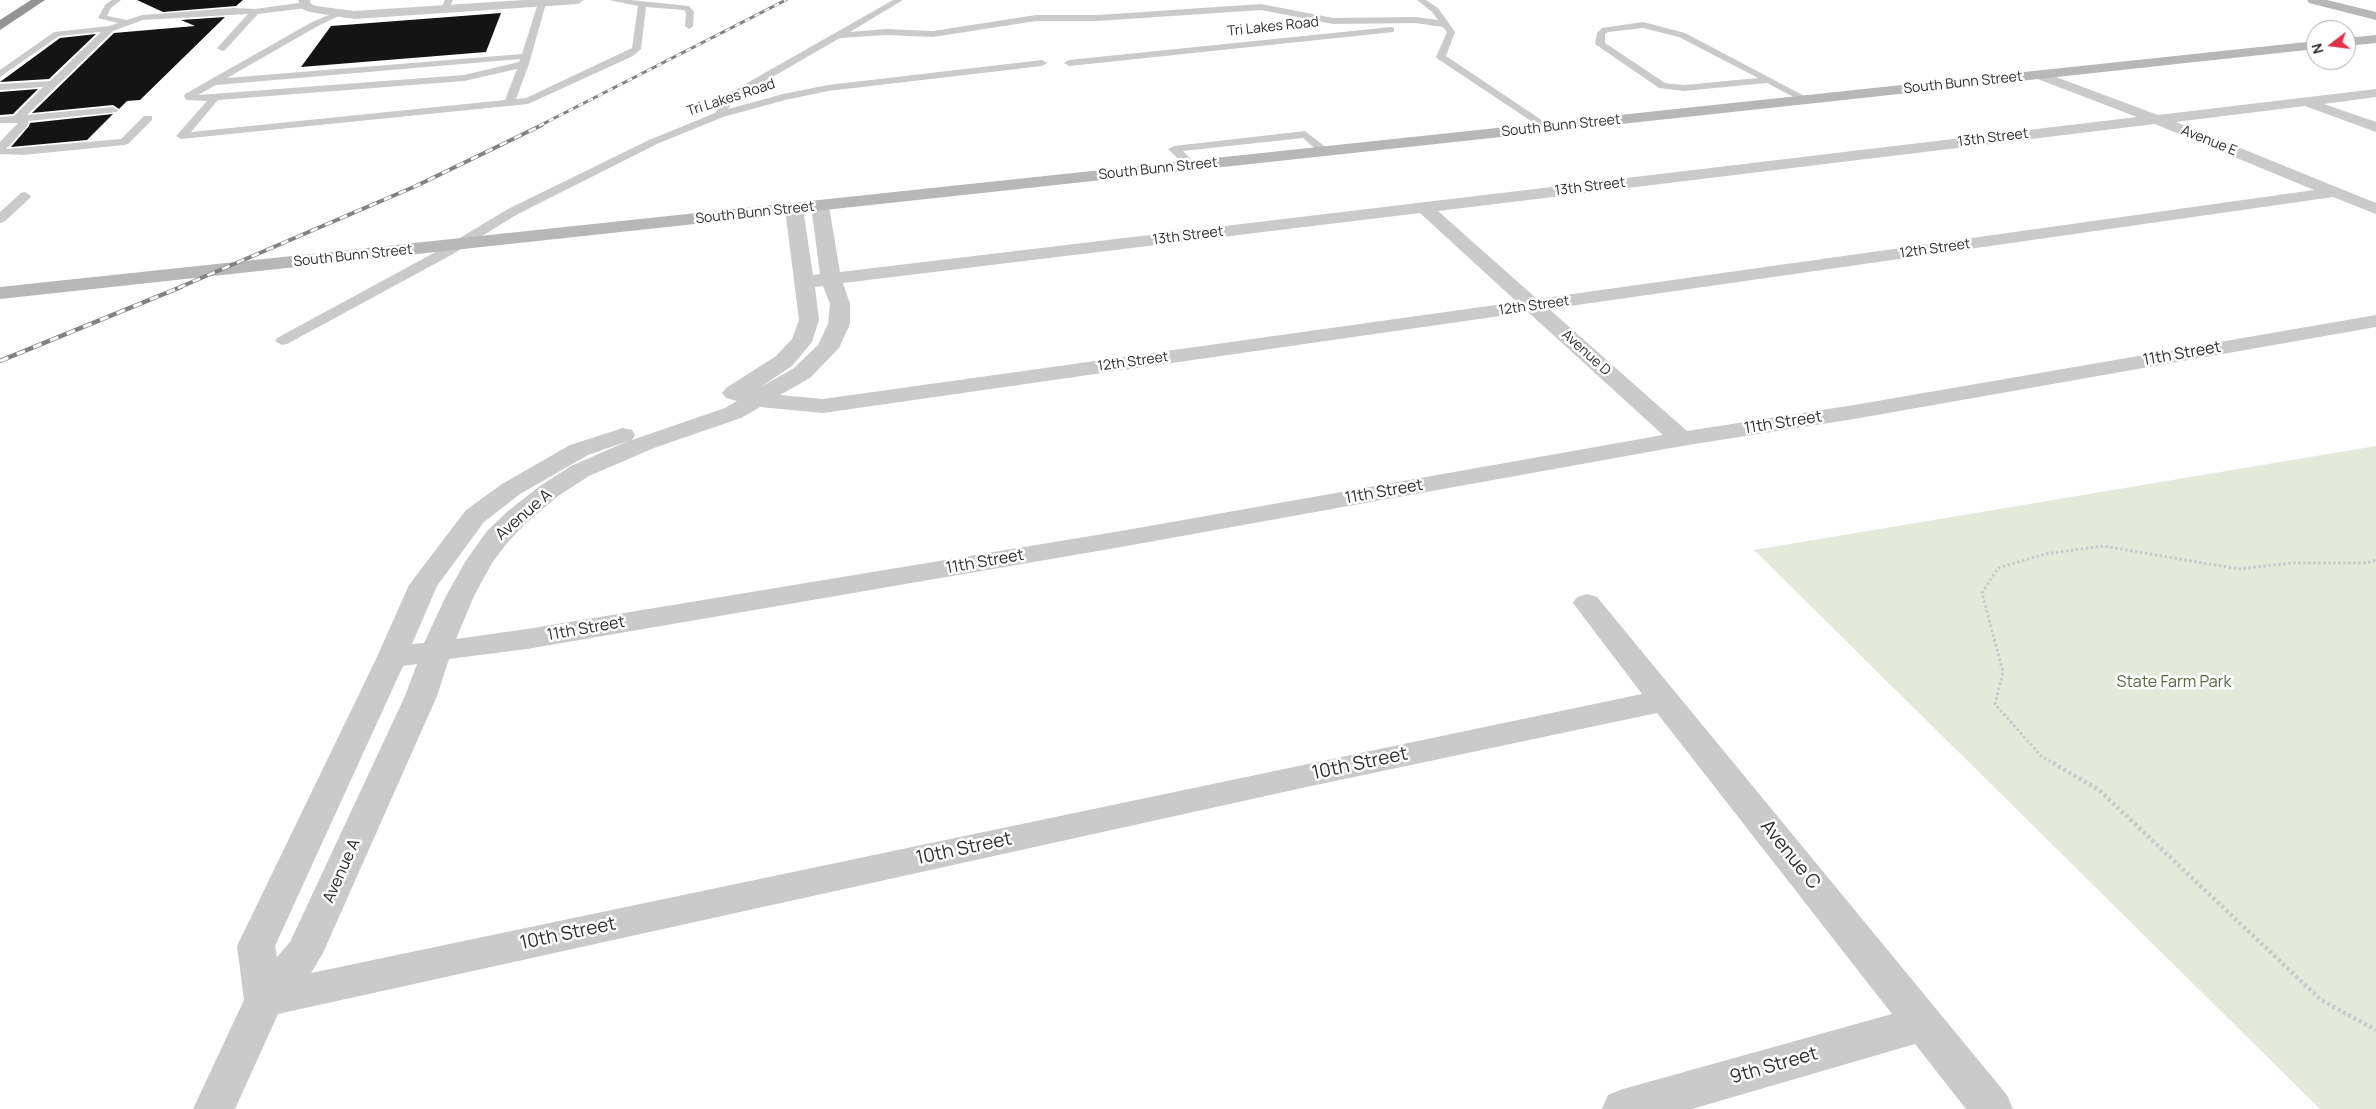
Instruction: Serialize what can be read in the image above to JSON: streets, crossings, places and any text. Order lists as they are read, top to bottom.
{
  "streets": {
    "street": [
      "South Bunn Street",
      "13th Street",
      "Avenue E",
      "12th Street",
      "Avenue D",
      "11th Street",
      "Avenue A",
      "10th Street",
      "Avenue C",
      "9th Street"
    ],
    "lane": ["Tri Lakes Road"]
  },
  "crossings": [
    ["Tri Lakes Road", "South Bunn Street"],
    ["South Bunn Street", "Avenue E"],
    ["South Bunn Street", "Avenue A"],
    ["13th Street", "Avenue E"],
    ["13th Street", "Avenue D"],
    ["13th Street", "Avenue A"],
    ["Avenue E", "12th Street"],
    ["12th Street", "Avenue D"],
    ["12th Street", "Avenue A"],
    ["Avenue D", "11th Street"],
    ["11th Street", "Avenue A"],
    ["Avenue A", "10th Street"],
    ["10th Street", "Avenue C"],
    ["Avenue C", "9th Street"]
  ],
  "parks": ["State Farm Park"],
  "north": "left"
}
